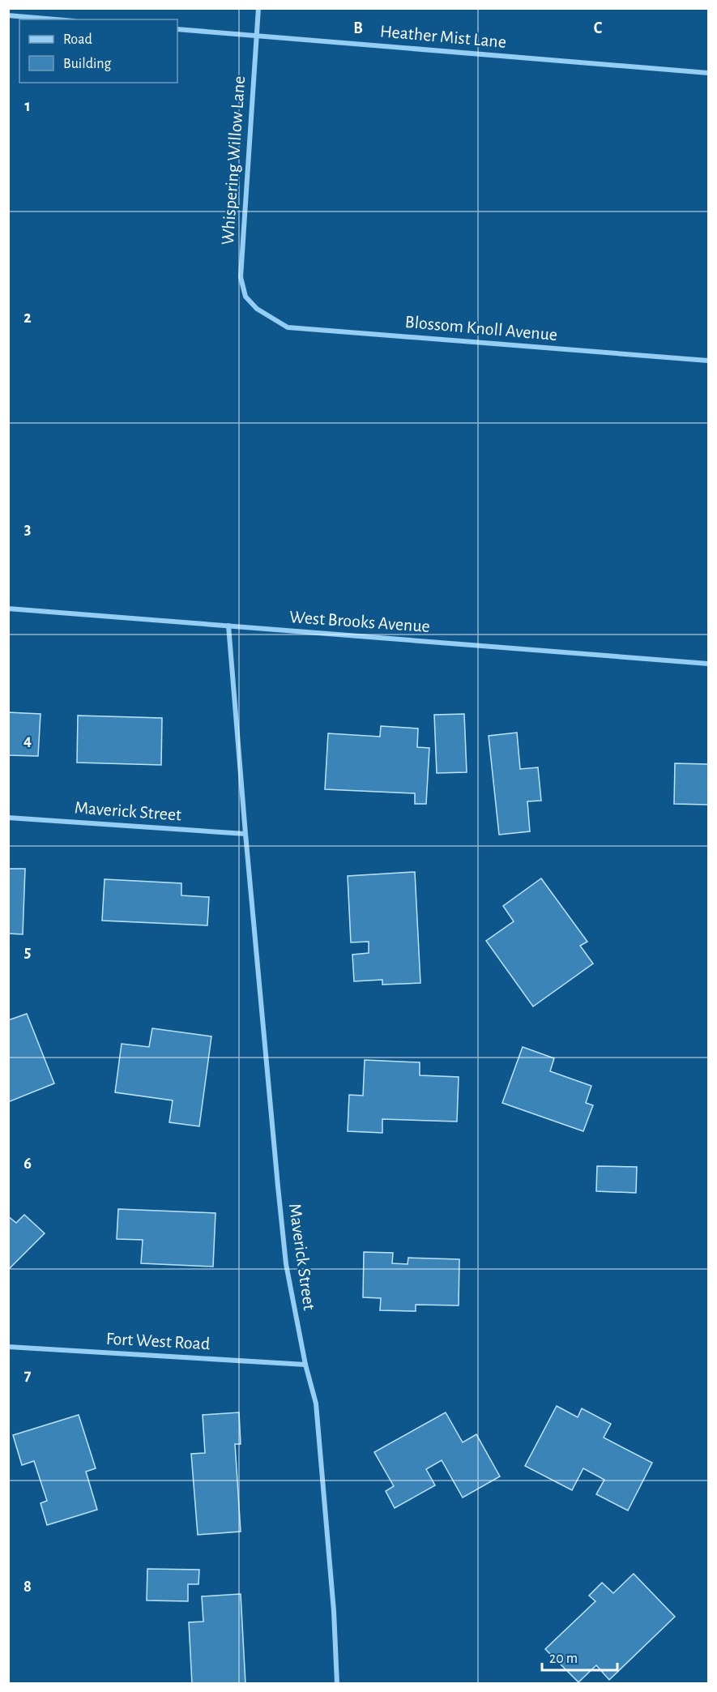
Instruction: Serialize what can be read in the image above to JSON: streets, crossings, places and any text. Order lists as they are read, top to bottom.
{
  "streets": {
    "street": [
      "Heather Mist Lane",
      "Whispering Willow Lane",
      "Blossom Knoll Avenue",
      "West Brooks Avenue",
      "Maverick Street",
      "Fort West Road"
    ]
  },
  "crossings": [
    ["Heather Mist Lane", "Whispering Willow Lane"],
    ["Whispering Willow Lane", "Blossom Knoll Avenue"],
    ["West Brooks Avenue", "Maverick Street"],
    ["Maverick Street", "Fort West Road"]
  ],
  "legend": ["Road", "Building"],
  "scale_bar": "20 m",
  "grid": {
    "columns": ["B", "C"],
    "rows": [
      "1",
      "2",
      "3",
      "4",
      "5",
      "6",
      "7",
      "8"
    ]
  }
}
